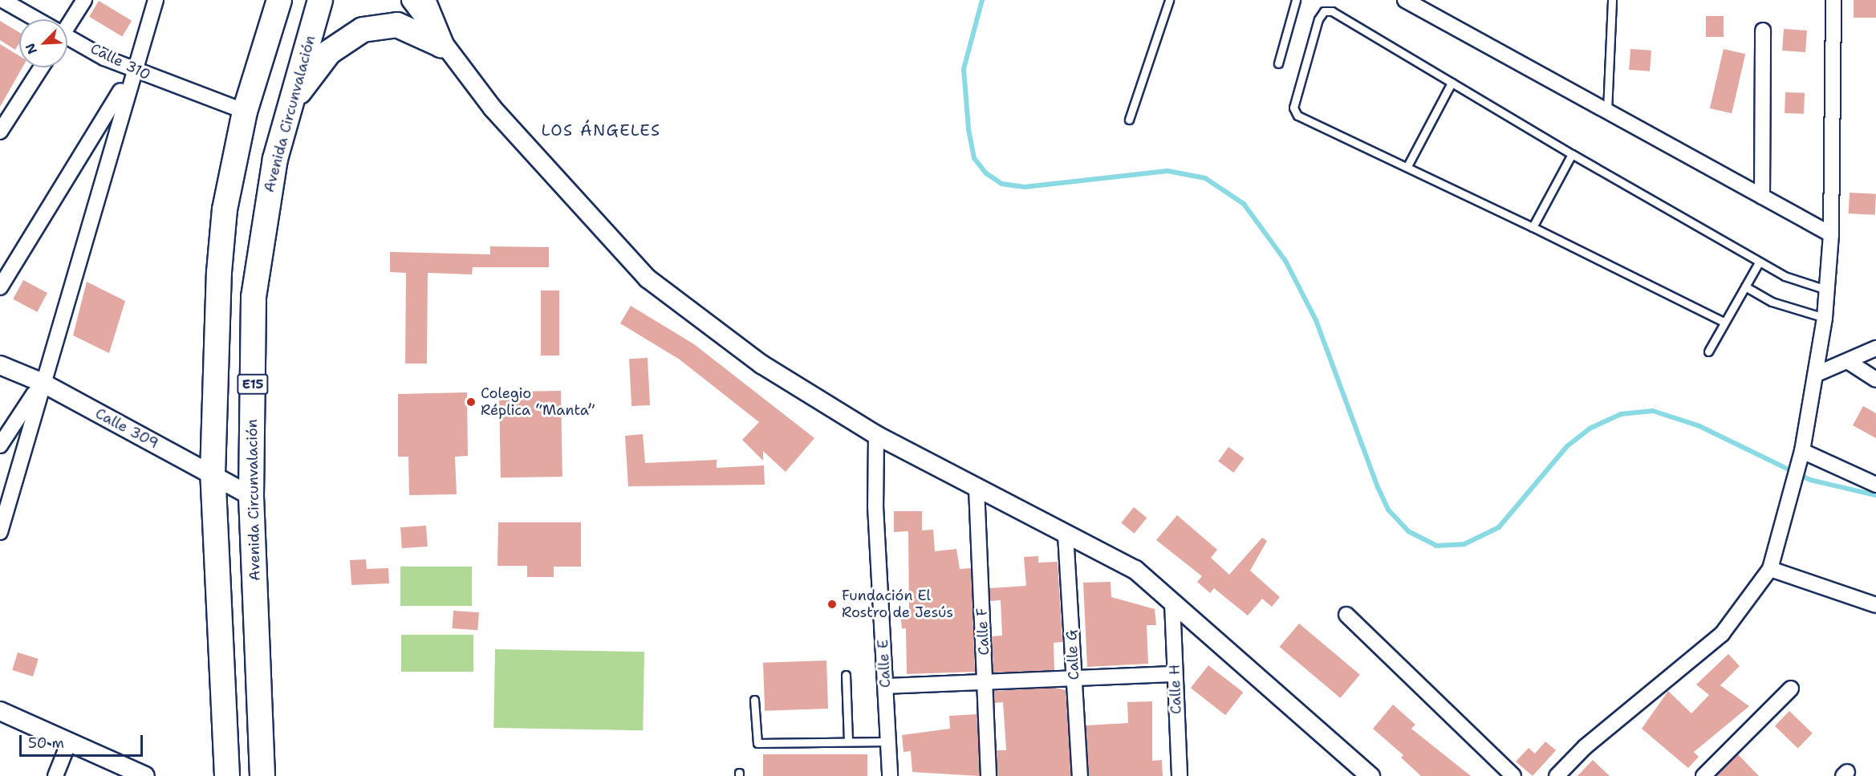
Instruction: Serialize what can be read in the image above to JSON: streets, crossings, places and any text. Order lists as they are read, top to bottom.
{
  "streets": {
    "highway": ["Avenida Circunvalación", "E15"],
    "street": [
      "Calle 310",
      "Calle 309",
      "Calle F",
      "Calle G",
      "Calle E",
      "Calle H"
    ]
  },
  "crossings": [
    ["Avenida Circunvalación", "Calle 309"]
  ],
  "districts": ["LOS ÁNGELES"],
  "places": ["Colegio Réplica “Manta”", "Fundación El Rostro de Jesús"],
  "scale_bar": "50 m",
  "north": "bottom left"
}
